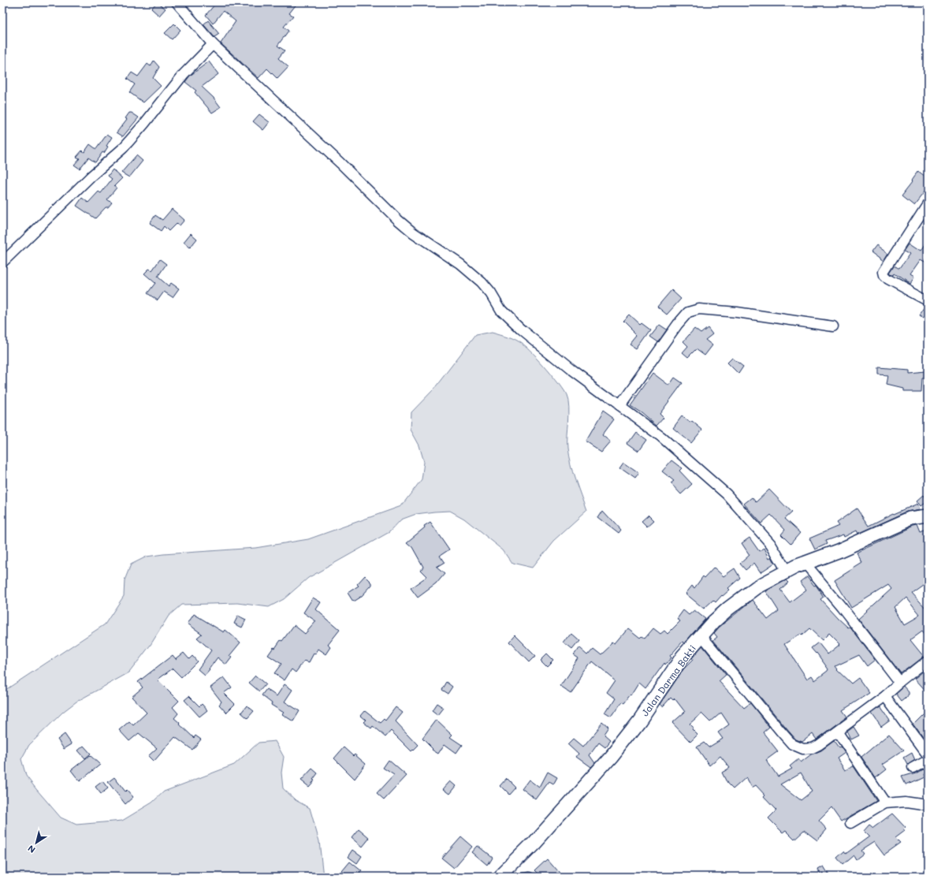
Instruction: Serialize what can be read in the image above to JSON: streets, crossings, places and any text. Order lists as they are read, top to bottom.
{
  "streets": {
    "street": ["Jalan Darma Bakti"]
  },
  "north": "bottom left"
}
